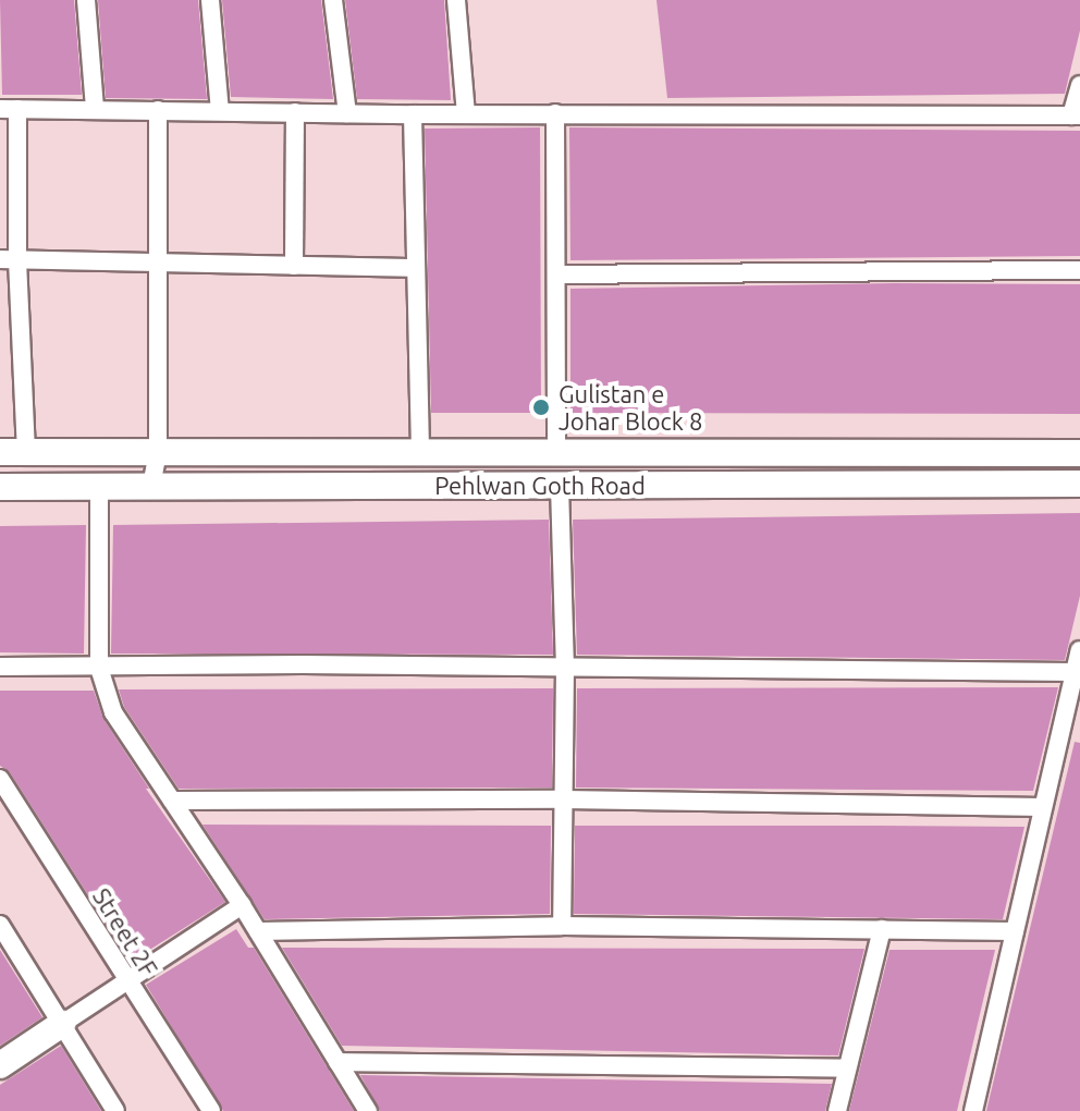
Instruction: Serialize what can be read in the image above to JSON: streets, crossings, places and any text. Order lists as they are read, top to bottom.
{
  "streets": {
    "main road": ["Pehlwan Goth Road"],
    "street": ["Street 2F"]
  },
  "places": ["Gulistan e Johar Block 8"]
}
